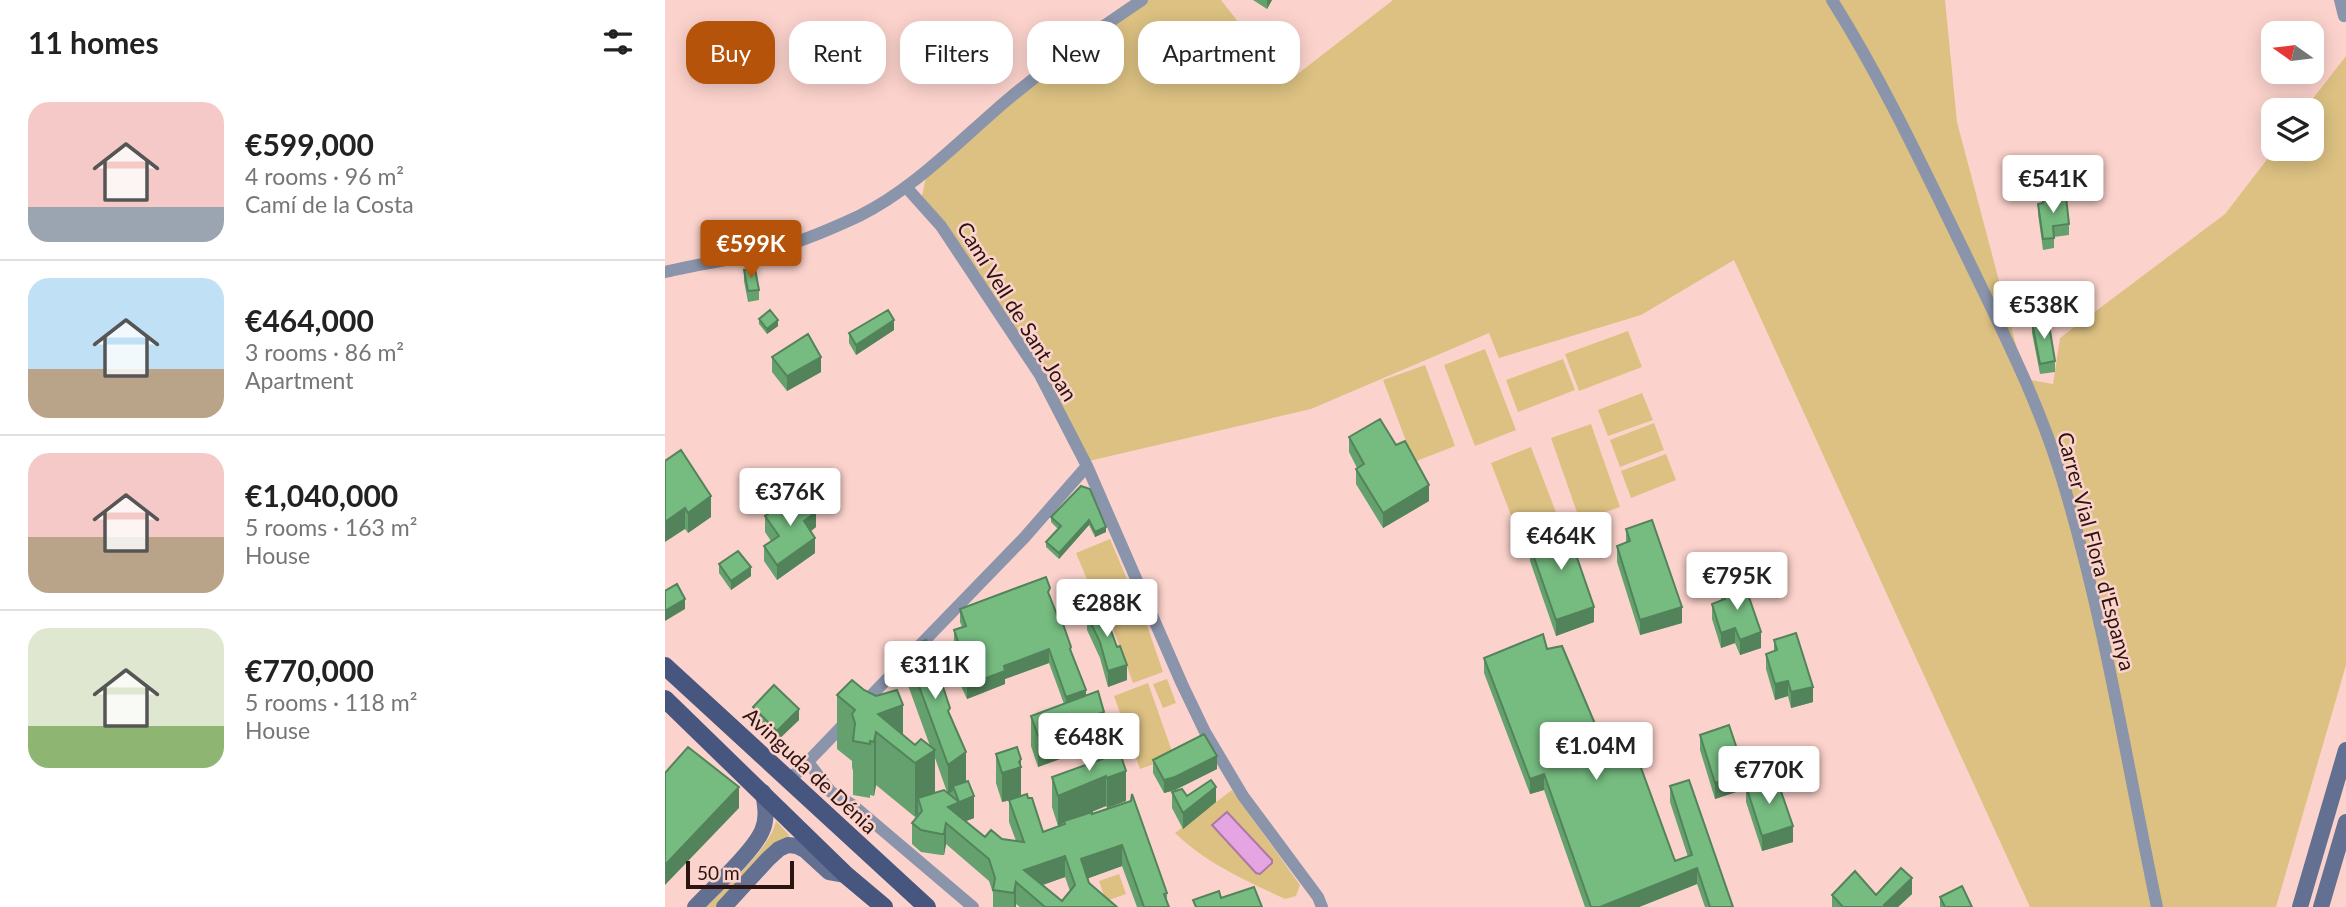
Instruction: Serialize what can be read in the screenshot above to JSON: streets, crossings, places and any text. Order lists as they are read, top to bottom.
{
  "streets": {
    "main road": ["Avinguda de Dénia"],
    "street": ["Camí Vell de Sant Joan", "Carrer Vial Flora d'Espanya"]
  },
  "scale_bar": "50 m",
  "north": "left",
  "page": {
    "heading": "11 homes",
    "chip": [
      "Buy",
      "Rent",
      "Filters",
      "New",
      "Apartment"
    ],
    "list": [
      {
        "name": "€599,000",
        "note": "4 rooms · 96 m² · Camí de la Costa"
      },
      {
        "name": "€464,000",
        "note": "3 rooms · 86 m² · Apartment"
      },
      {
        "name": "€1,040,000",
        "note": "5 rooms · 163 m² · House"
      },
      {
        "name": "€770,000",
        "note": "5 rooms · 118 m² · House"
      }
    ],
    "price": [
      "€541K",
      "€599K",
      "€538K",
      "€376K",
      "€464K",
      "€795K",
      "€288K",
      "€311K",
      "€648K",
      "€1.04M",
      "€770K"
    ],
    "scale": "50 m"
  }
}
